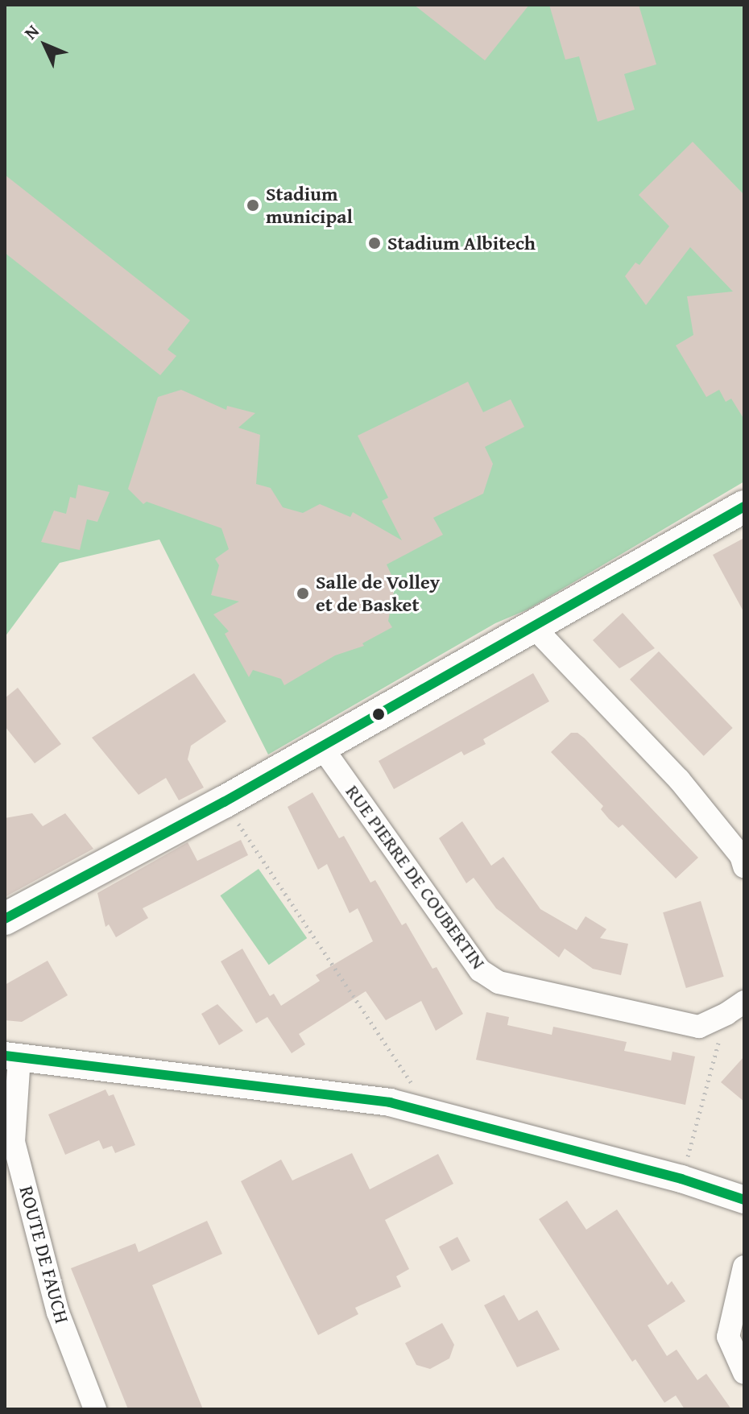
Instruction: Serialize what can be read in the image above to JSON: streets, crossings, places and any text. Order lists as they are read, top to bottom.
{
  "streets": {
    "street": ["RUE PIERRE DE COUBERTIN", "ROUTE DE FAUCH"]
  },
  "places": ["Stadium municipal", "Stadium Albitech", "Salle de Volley et de Basket"],
  "north": "top left"
}
